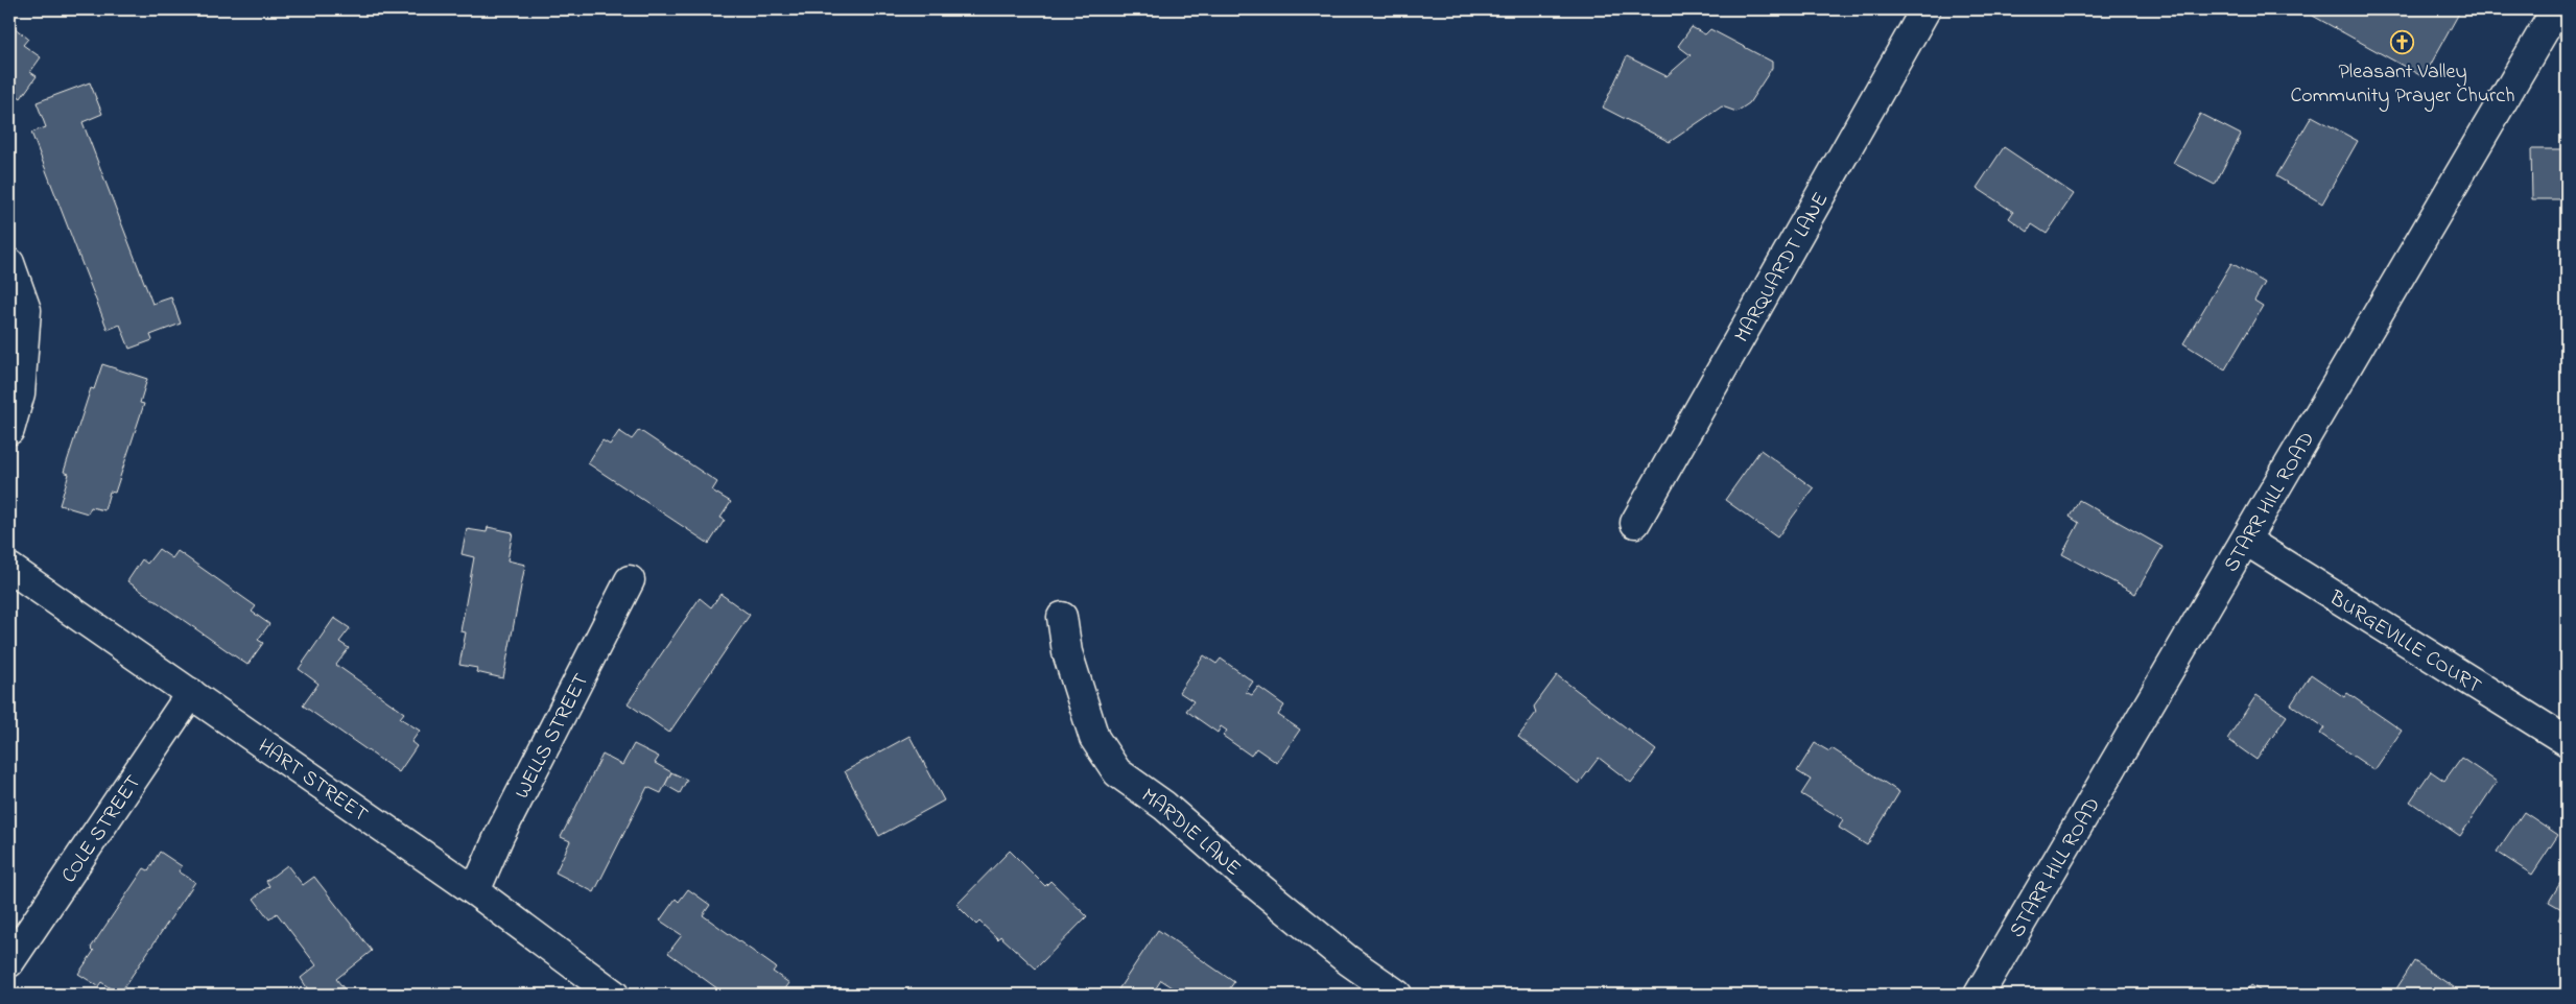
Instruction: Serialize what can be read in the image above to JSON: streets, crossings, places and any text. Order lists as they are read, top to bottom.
{
  "streets": {
    "street": [
      "MARQUARDT LANE",
      "STARR HILL ROAD",
      "BURGEVILLE COURT",
      "WELLS STREET",
      "HART STREET",
      "COLE STREET",
      "MARDIE LANE"
    ]
  },
  "crossings": [
    ["STARR HILL ROAD", "BURGEVILLE COURT"],
    ["WELLS STREET", "HART STREET"],
    ["HART STREET", "COLE STREET"]
  ],
  "places": {
    "church": ["Pleasant Valley Community Prayer Church"]
  }
}
